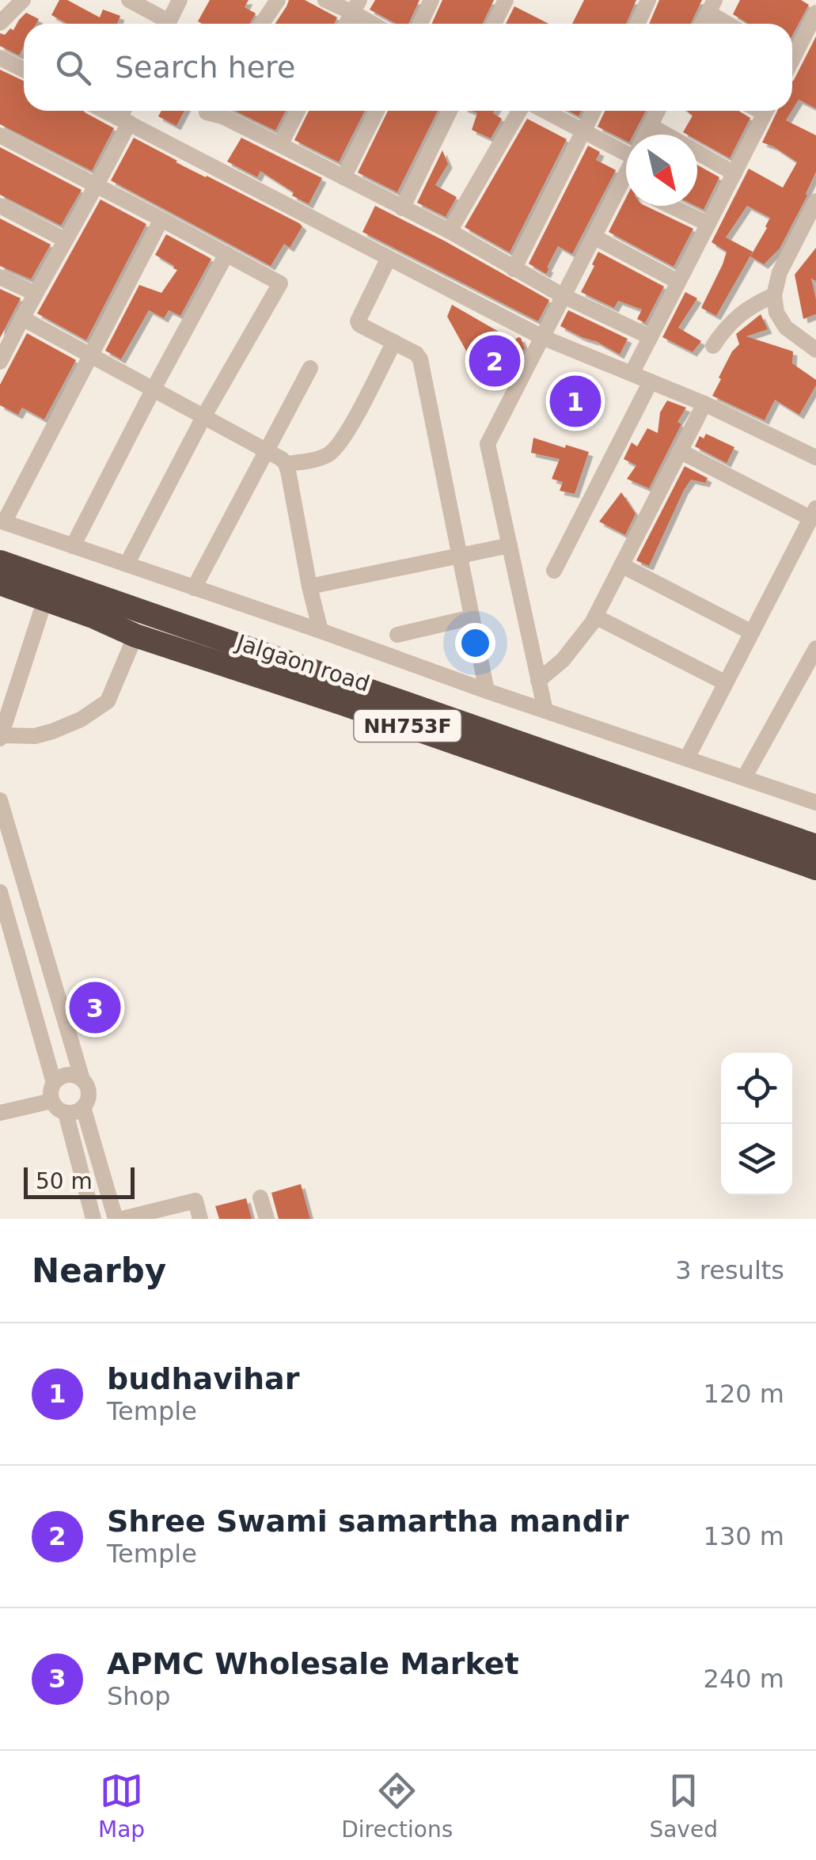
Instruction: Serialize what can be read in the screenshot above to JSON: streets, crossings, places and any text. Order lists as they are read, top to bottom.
{
  "streets": {
    "highway": ["Jalgaon road", "NH753F"]
  },
  "scale_bar": "50 m",
  "north": "bottom right",
  "page": {
    "search": "Search here",
    "pins": ["2", "1", "3"],
    "scale": "50 m",
    "heading": ["Nearby", "3 results"],
    "list": [
      {
        "mark": "1",
        "name": "budhavihar",
        "note": "Temple",
        "value": "120 m"
      },
      {
        "mark": "2",
        "name": "Shree Swami samartha mandir",
        "note": "Temple",
        "value": "130 m"
      },
      {
        "mark": "3",
        "name": "APMC Wholesale Market",
        "note": "Shop",
        "value": "240 m"
      }
    ],
    "nav": ["Map", "Directions", "Saved"]
  }
}
